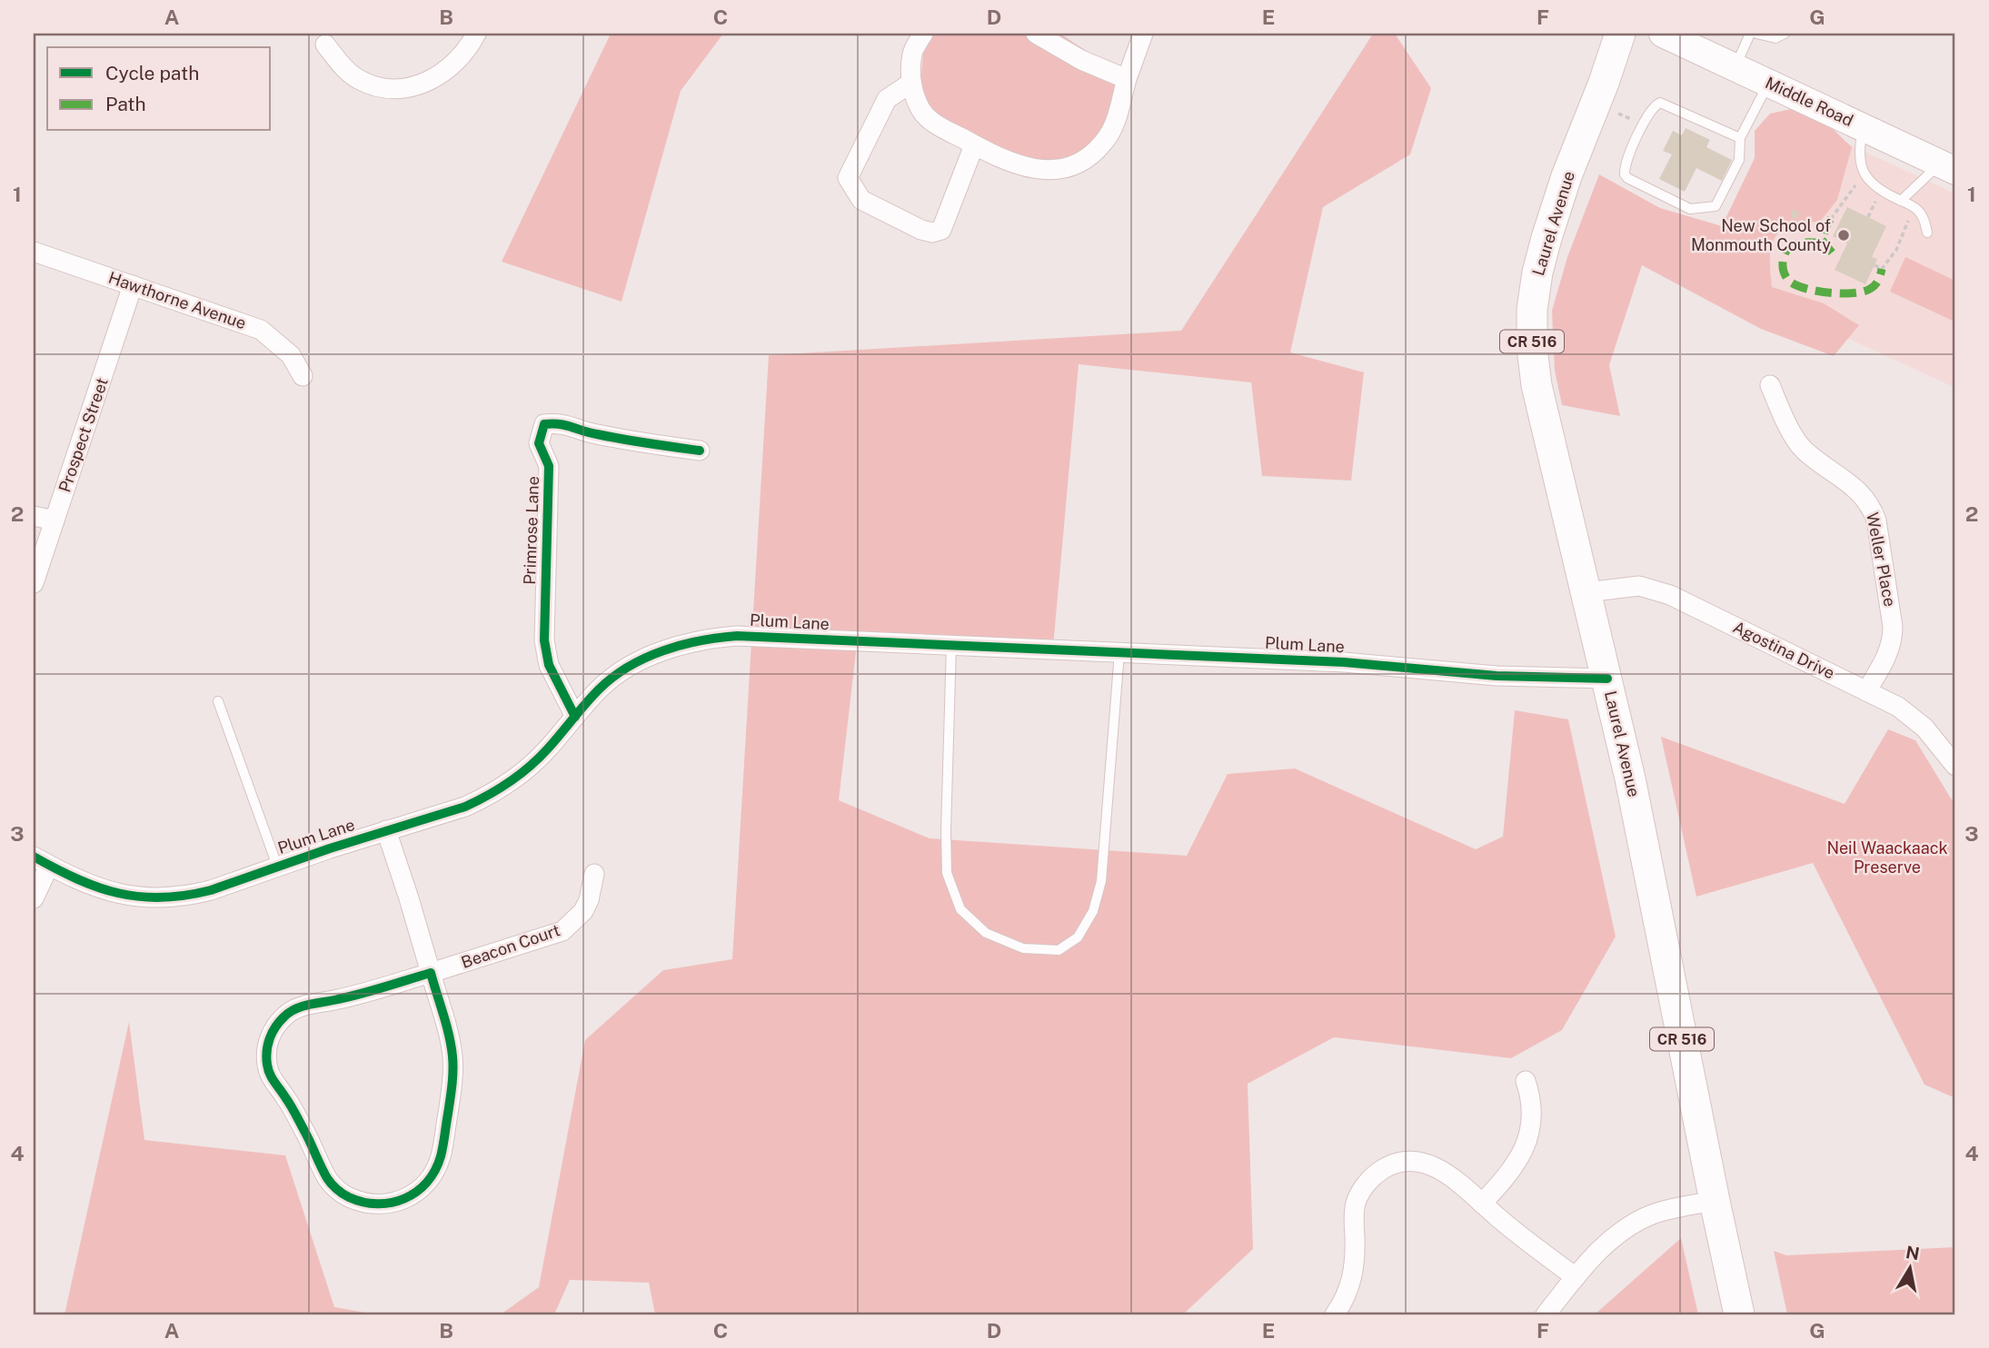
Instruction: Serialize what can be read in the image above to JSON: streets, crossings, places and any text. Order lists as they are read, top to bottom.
{
  "streets": {
    "main road": ["Laurel Avenue", "CR 516"],
    "street": [
      "Middle Road",
      "Hawthorne Avenue",
      "Prospect Street",
      "Primrose Lane",
      "Weller Place",
      "Plum Lane",
      "Agostina Drive",
      "Beacon Court"
    ]
  },
  "crossings": [
    ["Laurel Avenue", "Plum Lane"],
    ["Laurel Avenue", "Agostina Drive"],
    ["Hawthorne Avenue", "Prospect Street"],
    ["Primrose Lane", "Plum Lane"],
    ["Weller Place", "Agostina Drive"]
  ],
  "parks": ["Neil Waackaack Preserve"],
  "places": ["New School of Monmouth County"],
  "legend": ["Cycle path", "Path"],
  "north": "top",
  "grid": {
    "columns": [
      "A",
      "B",
      "C",
      "D",
      "E",
      "F",
      "G"
    ],
    "rows": [
      "1",
      "2",
      "3",
      "4"
    ]
  }
}
